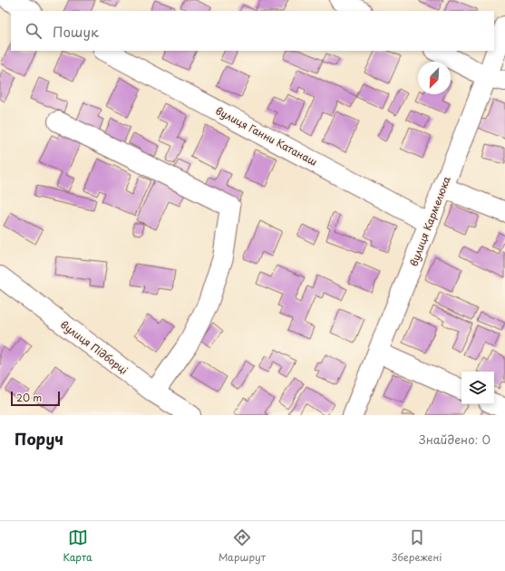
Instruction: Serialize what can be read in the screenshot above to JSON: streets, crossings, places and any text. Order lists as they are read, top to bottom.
{
  "streets": {
    "street": ["вулиця Ганни Катанаш", "вулиця Кармелюка", "вулиця Підборці"]
  },
  "crossings": [
    ["вулиця Ганни Катанаш", "вулиця Кармелюка"]
  ],
  "scale_bar": "20 m",
  "north": "bottom left",
  "page": {
    "search": "Пошук",
    "scale": "20 m",
    "heading": ["Поруч", "Знайдено: 0"],
    "nav": ["Карта", "Маршрут", "Збережені"]
  }
}
